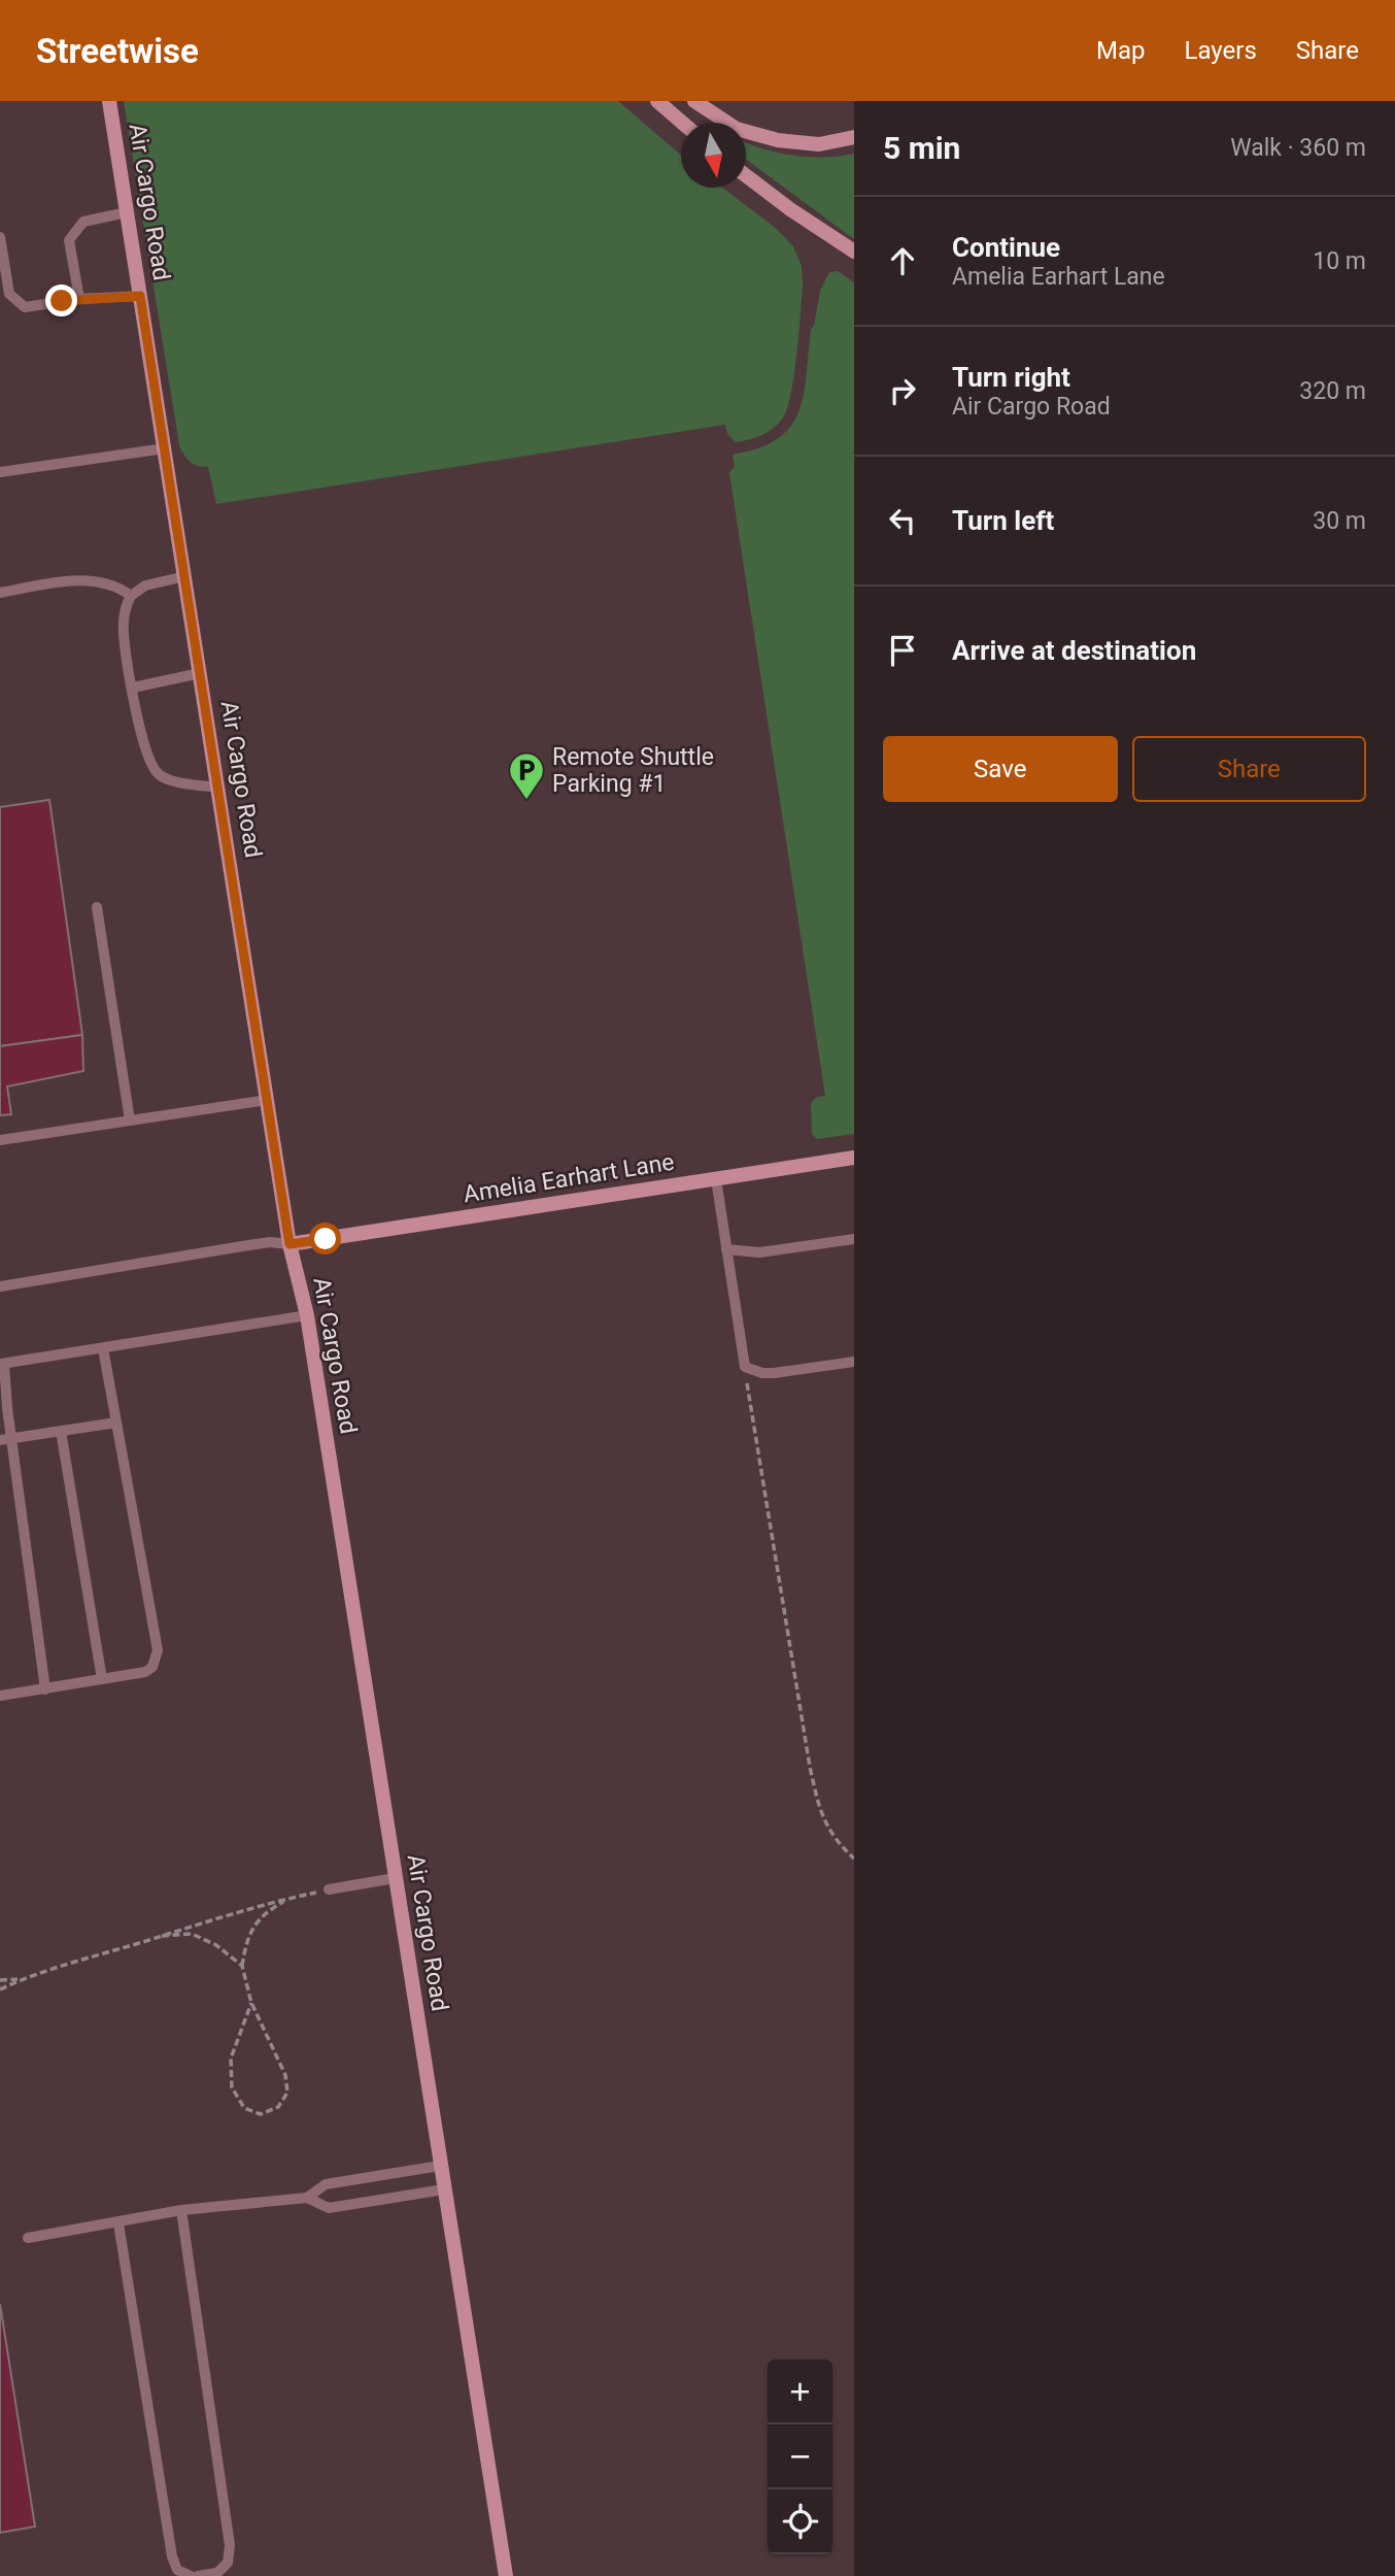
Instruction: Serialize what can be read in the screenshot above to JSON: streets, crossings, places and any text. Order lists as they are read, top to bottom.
{
  "streets": {
    "street": ["Air Cargo Road", "Amelia Earhart Lane"]
  },
  "crossings": [
    ["Air Cargo Road", "Amelia Earhart Lane"]
  ],
  "places": {
    "parking": ["Remote Shuttle Parking #1"]
  },
  "north": "bottom",
  "page": {
    "header": "Streetwise",
    "nav": ["Map", "Layers", "Share"],
    "heading": ["5 min", "Walk · 360 m"],
    "list": [
      ["Continue", "Amelia Earhart Lane", "10 m"],
      ["Turn right", "Air Cargo Road", "320 m"],
      ["Turn left", "30 m"],
      "Arrive at destination"
    ],
    "buttons": ["Save", "Share"],
    "map_buttons": ["+", "−"]
  }
}
